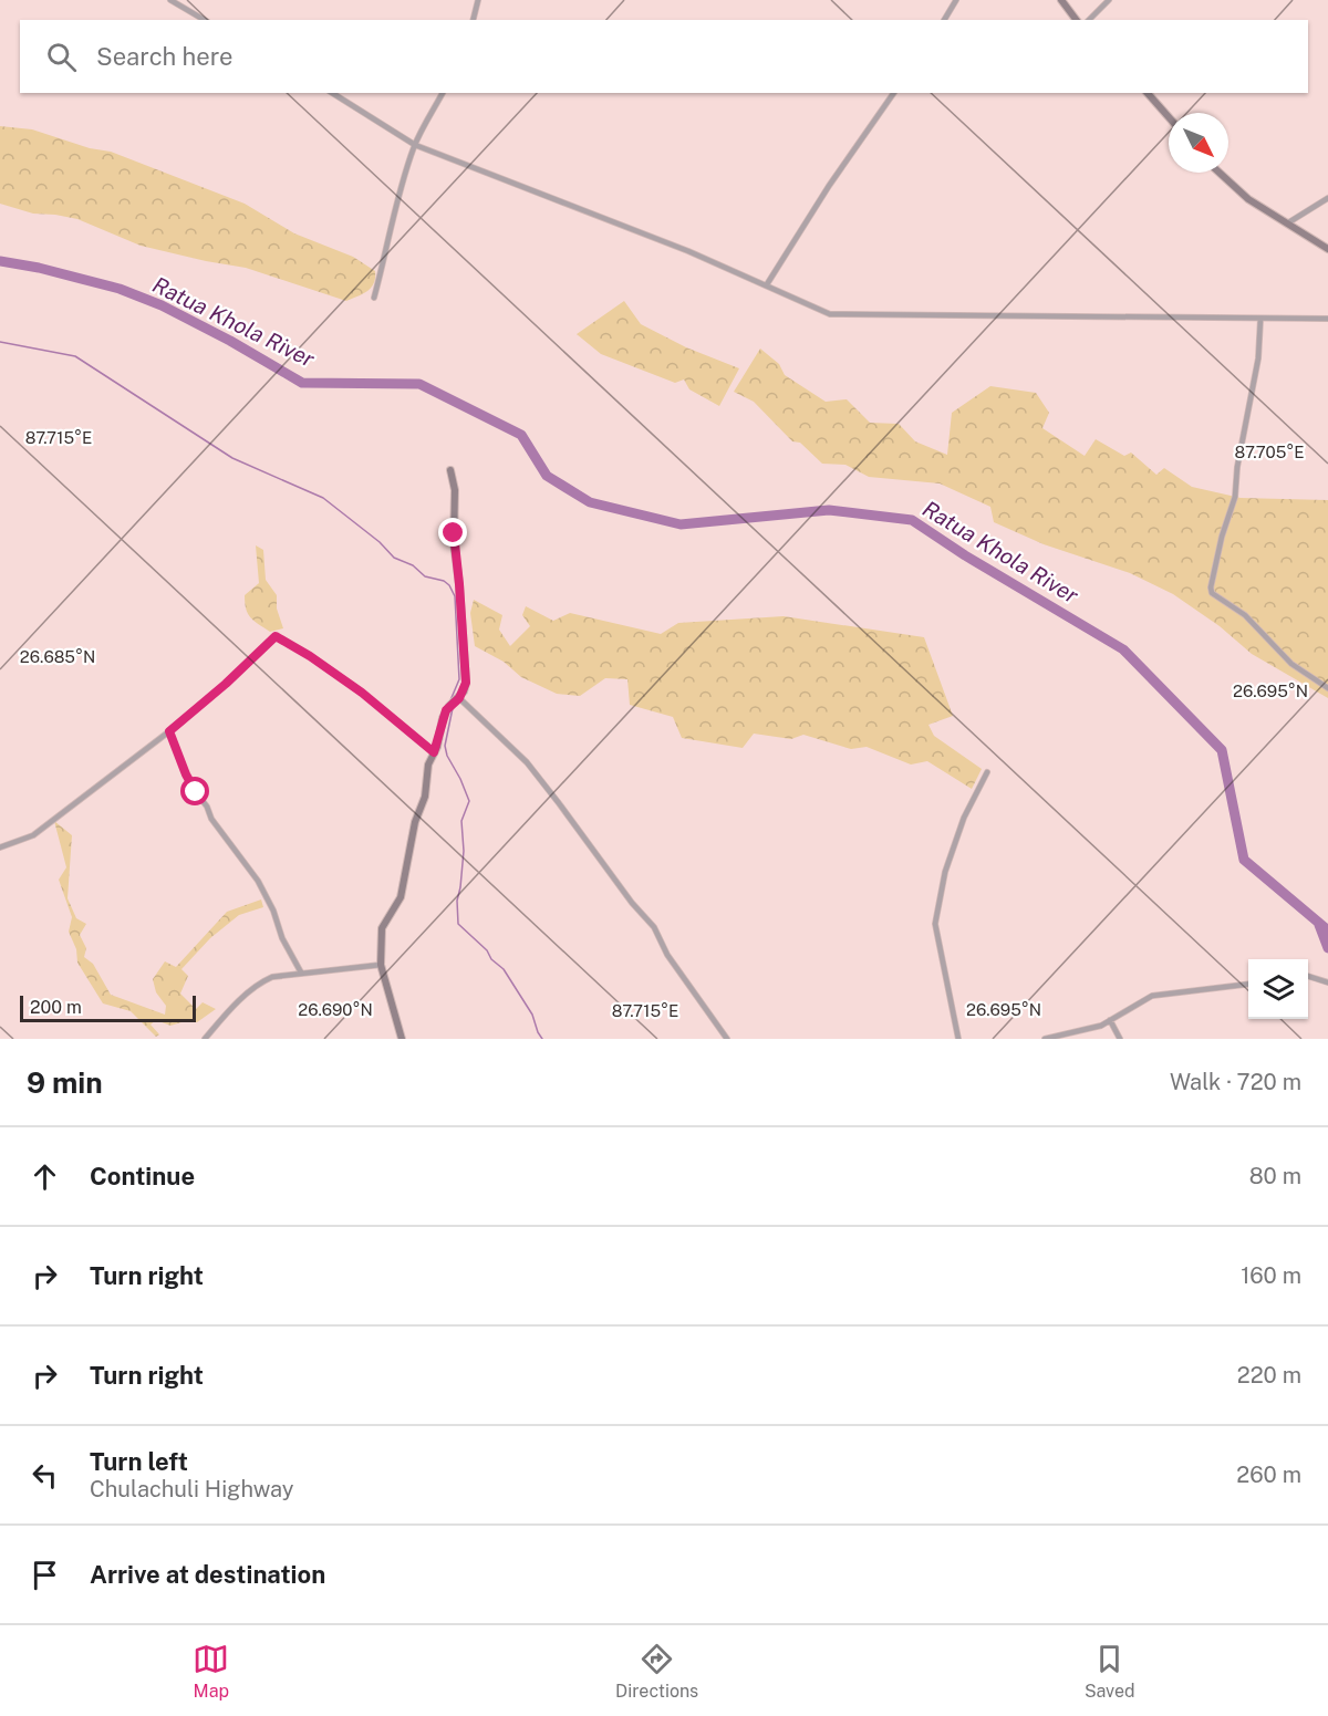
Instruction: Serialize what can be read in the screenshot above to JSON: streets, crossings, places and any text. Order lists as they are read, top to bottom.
{
  "water": ["Ratua Khola River"],
  "scale_bar": "200 m",
  "north": "bottom right",
  "page": {
    "search": "Search here",
    "scale": "200 m",
    "heading": ["9 min", "Walk · 720 m"],
    "list": [
      ["Continue", "80 m"],
      ["Turn right", "160 m"],
      ["Turn right", "220 m"],
      ["Turn left", "Chulachuli Highway", "260 m"],
      "Arrive at destination"
    ],
    "nav": ["Map", "Directions", "Saved"]
  },
  "coordinates": [
    "87.715°E",
    "87.705°E",
    "26.685°N",
    "26.695°N",
    "26.690°N"
  ]
}
